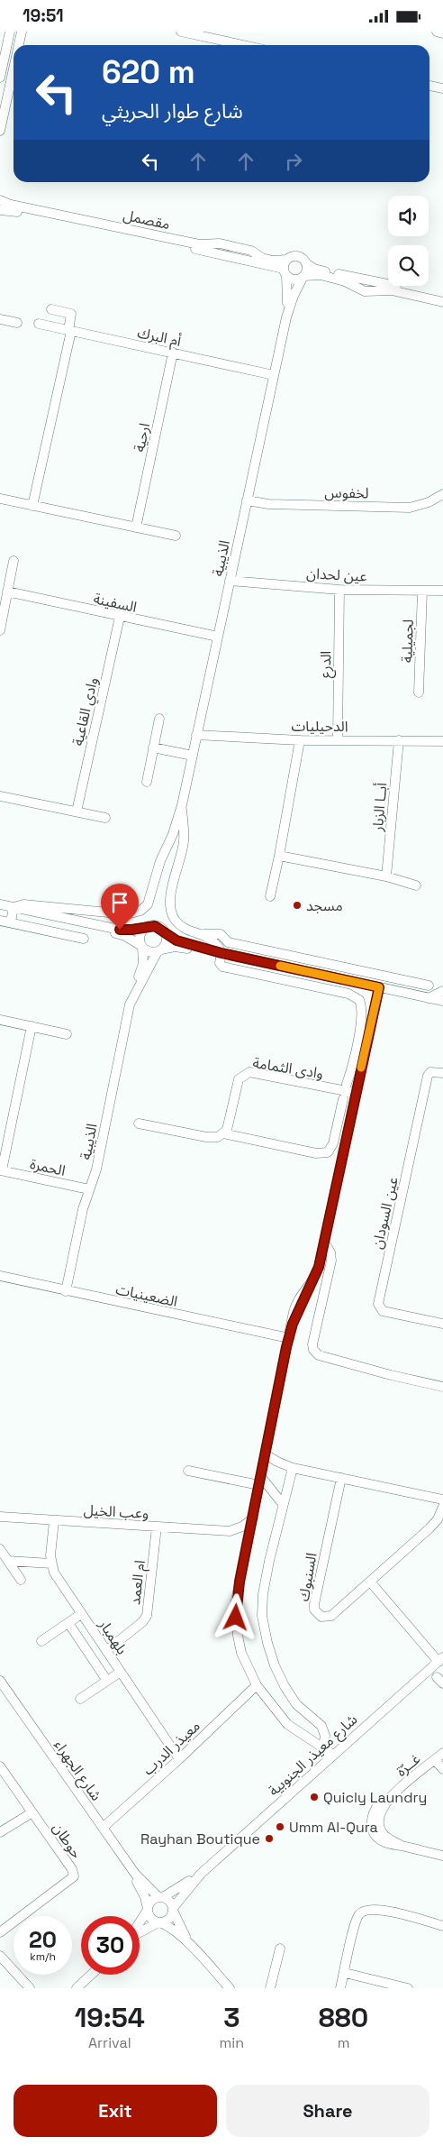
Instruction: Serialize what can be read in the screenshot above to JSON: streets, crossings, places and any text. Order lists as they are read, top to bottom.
{
  "streets": {
    "street": [
      "مقصمل",
      "أم البرك",
      "ارحية",
      "لخفوس",
      "الذيبية",
      "عين لحدان",
      "السفينة",
      "لجميلية",
      "الدرع",
      "وادي القاعية",
      "الدحيليات",
      "أبــا الزبار",
      "وادى الثمامة",
      "الحمرة",
      "عين السودان",
      "الضعينيات",
      "وعب الخيل",
      "السنبوك",
      "ام العمد",
      "بلهمبار",
      "معيذر الدرب",
      "شارع معيذر الجنوبية",
      "غــرّة",
      "شارع الجهراء",
      "حوطان"
    ]
  },
  "crossings": [
    ["مقصمل", "الذيبية"],
    ["أم البرك", "ارحية"],
    ["أم البرك", "الذيبية"],
    ["لخفوس", "الذيبية"],
    ["الذيبية", "عين لحدان"],
    ["الذيبية", "السفينة"],
    ["الذيبية", "الدحيليات"],
    ["الذيبية", "الحمرة"],
    ["الذيبية", "الضعينيات"],
    ["عين لحدان", "لجميلية"],
    ["عين لحدان", "الدرع"],
    ["السفينة", "وادي القاعية"],
    ["الدرع", "الدحيليات"],
    ["الدحيليات", "أبــا الزبار"],
    ["وعب الخيل", "ام العمد"],
    ["وعب الخيل", "بلهمبار"],
    ["ام العمد", "بلهمبار"],
    ["بلهمبار", "معيذر الدرب"],
    ["معيذر الدرب", "شارع الجهراء"],
    ["شارع معيذر الجنوبية", "شارع الجهراء"]
  ],
  "places": [
    "مسجد",
    "Quicly Laundry",
    "Umm Al-Qura",
    "Rayhan Boutique"
  ],
  "page": {
    "status": "19:51",
    "turn": ["620 m", "شارع طوار الحريثي"],
    "speed": "20 km/h",
    "limit": "30",
    "eta": [
      "19:54",
      "Arrival",
      "3",
      "min",
      "880",
      "m"
    ],
    "buttons": ["Exit", "Share"]
  }
}
